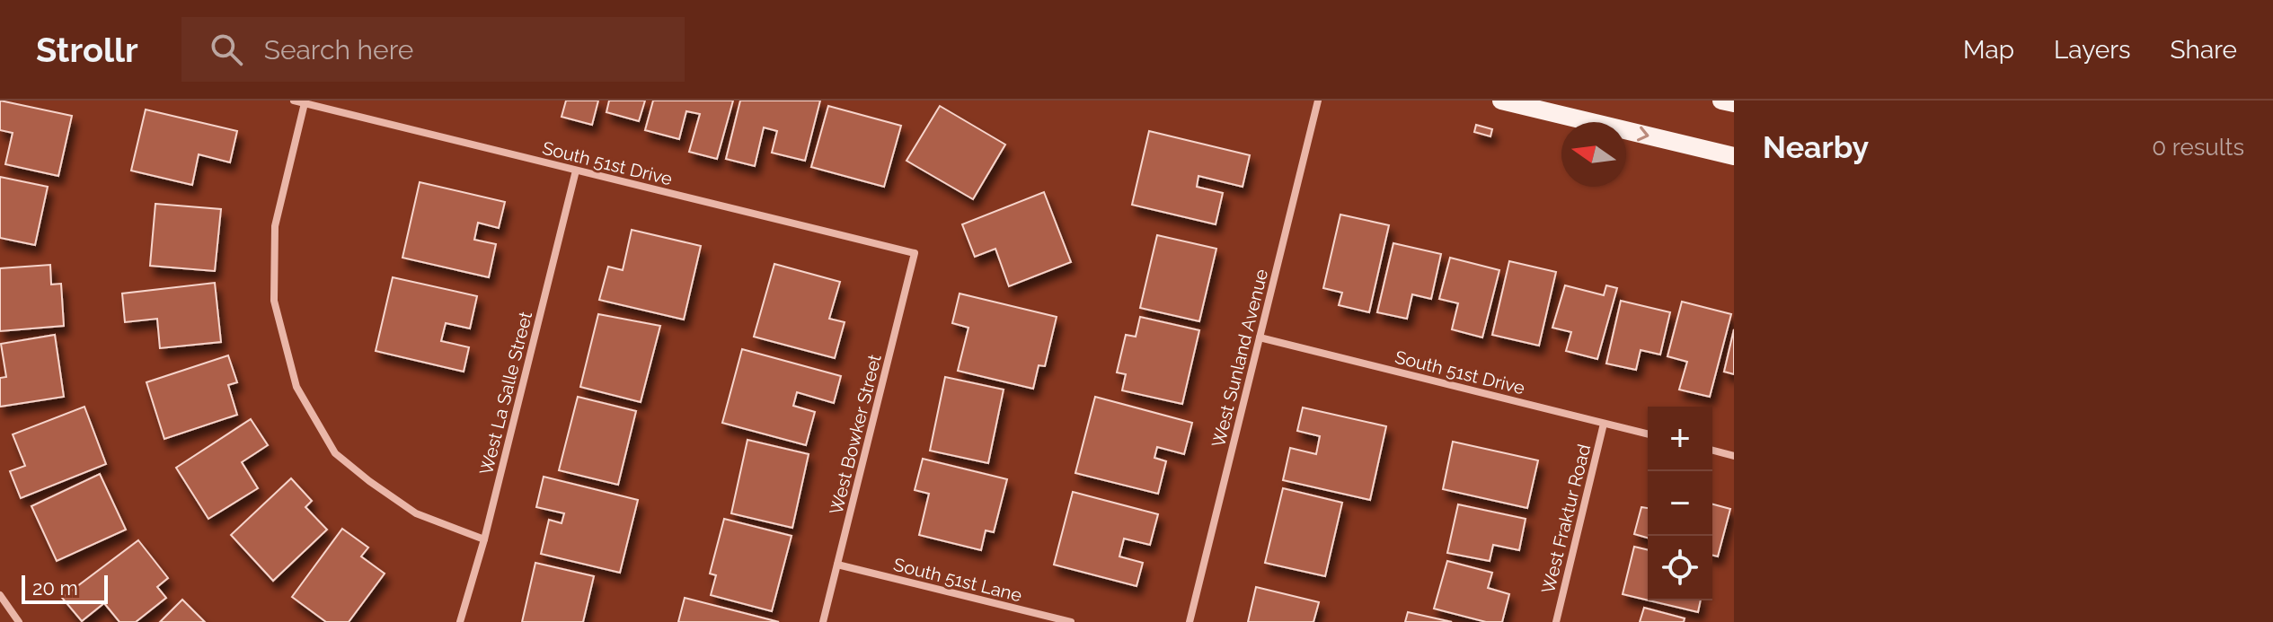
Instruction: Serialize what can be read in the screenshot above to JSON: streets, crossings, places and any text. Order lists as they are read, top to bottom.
{
  "streets": {
    "street": [
      "South 51st Drive",
      "West Sunland Avenue",
      "West La Salle Street",
      "West Bowker Street",
      "West Fraktur Road",
      "South 51st Lane"
    ]
  },
  "crossings": [
    ["South 51st Drive", "West Sunland Avenue"],
    ["South 51st Drive", "West La Salle Street"],
    ["South 51st Drive", "West Bowker Street"],
    ["South 51st Drive", "West Fraktur Road"],
    ["West Bowker Street", "South 51st Lane"]
  ],
  "scale_bar": "20 m",
  "north": "left",
  "page": {
    "header": "Strollr",
    "search": "Search here",
    "nav": ["Map", "Layers", "Share"],
    "heading": ["Nearby", "0 results"],
    "map_buttons": ["+", "−"],
    "scale": "20 m"
  }
}
